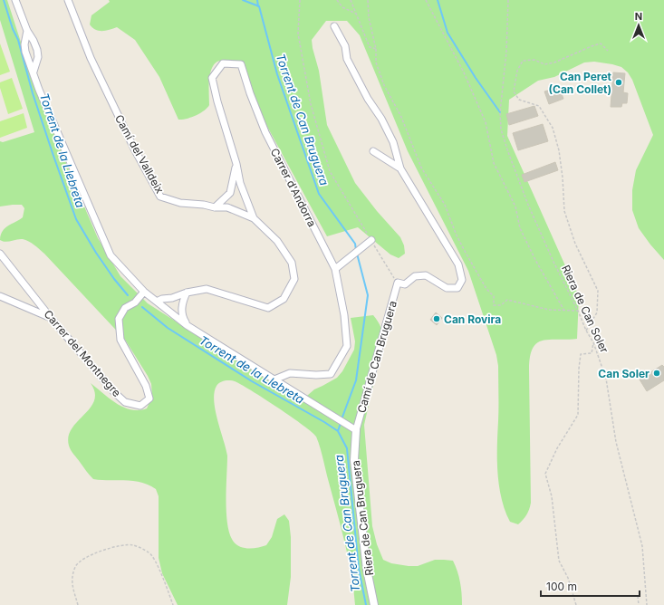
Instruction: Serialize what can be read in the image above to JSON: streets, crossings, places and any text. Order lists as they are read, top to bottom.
{
  "streets": {
    "street": [
      "Camí del Valldeix",
      "Carrer d'Andorra",
      "Carrer del Montnegre",
      "Camí de Can Bruguera",
      "Riera de Can Bruguera"
    ],
    "path": ["Riera de Can Soler"]
  },
  "crossings": [
    ["Camí del Valldeix", "Carrer d'Andorra"],
    ["Camí de Can Bruguera", "Riera de Can Bruguera"]
  ],
  "water": ["Torrent de Can Bruguera", "Torrent de la Llebreta"],
  "places": ["Can Peret (Can Collet)", "Can Rovira", "Can Soler"],
  "scale_bar": "100 m",
  "north": "top"
}
